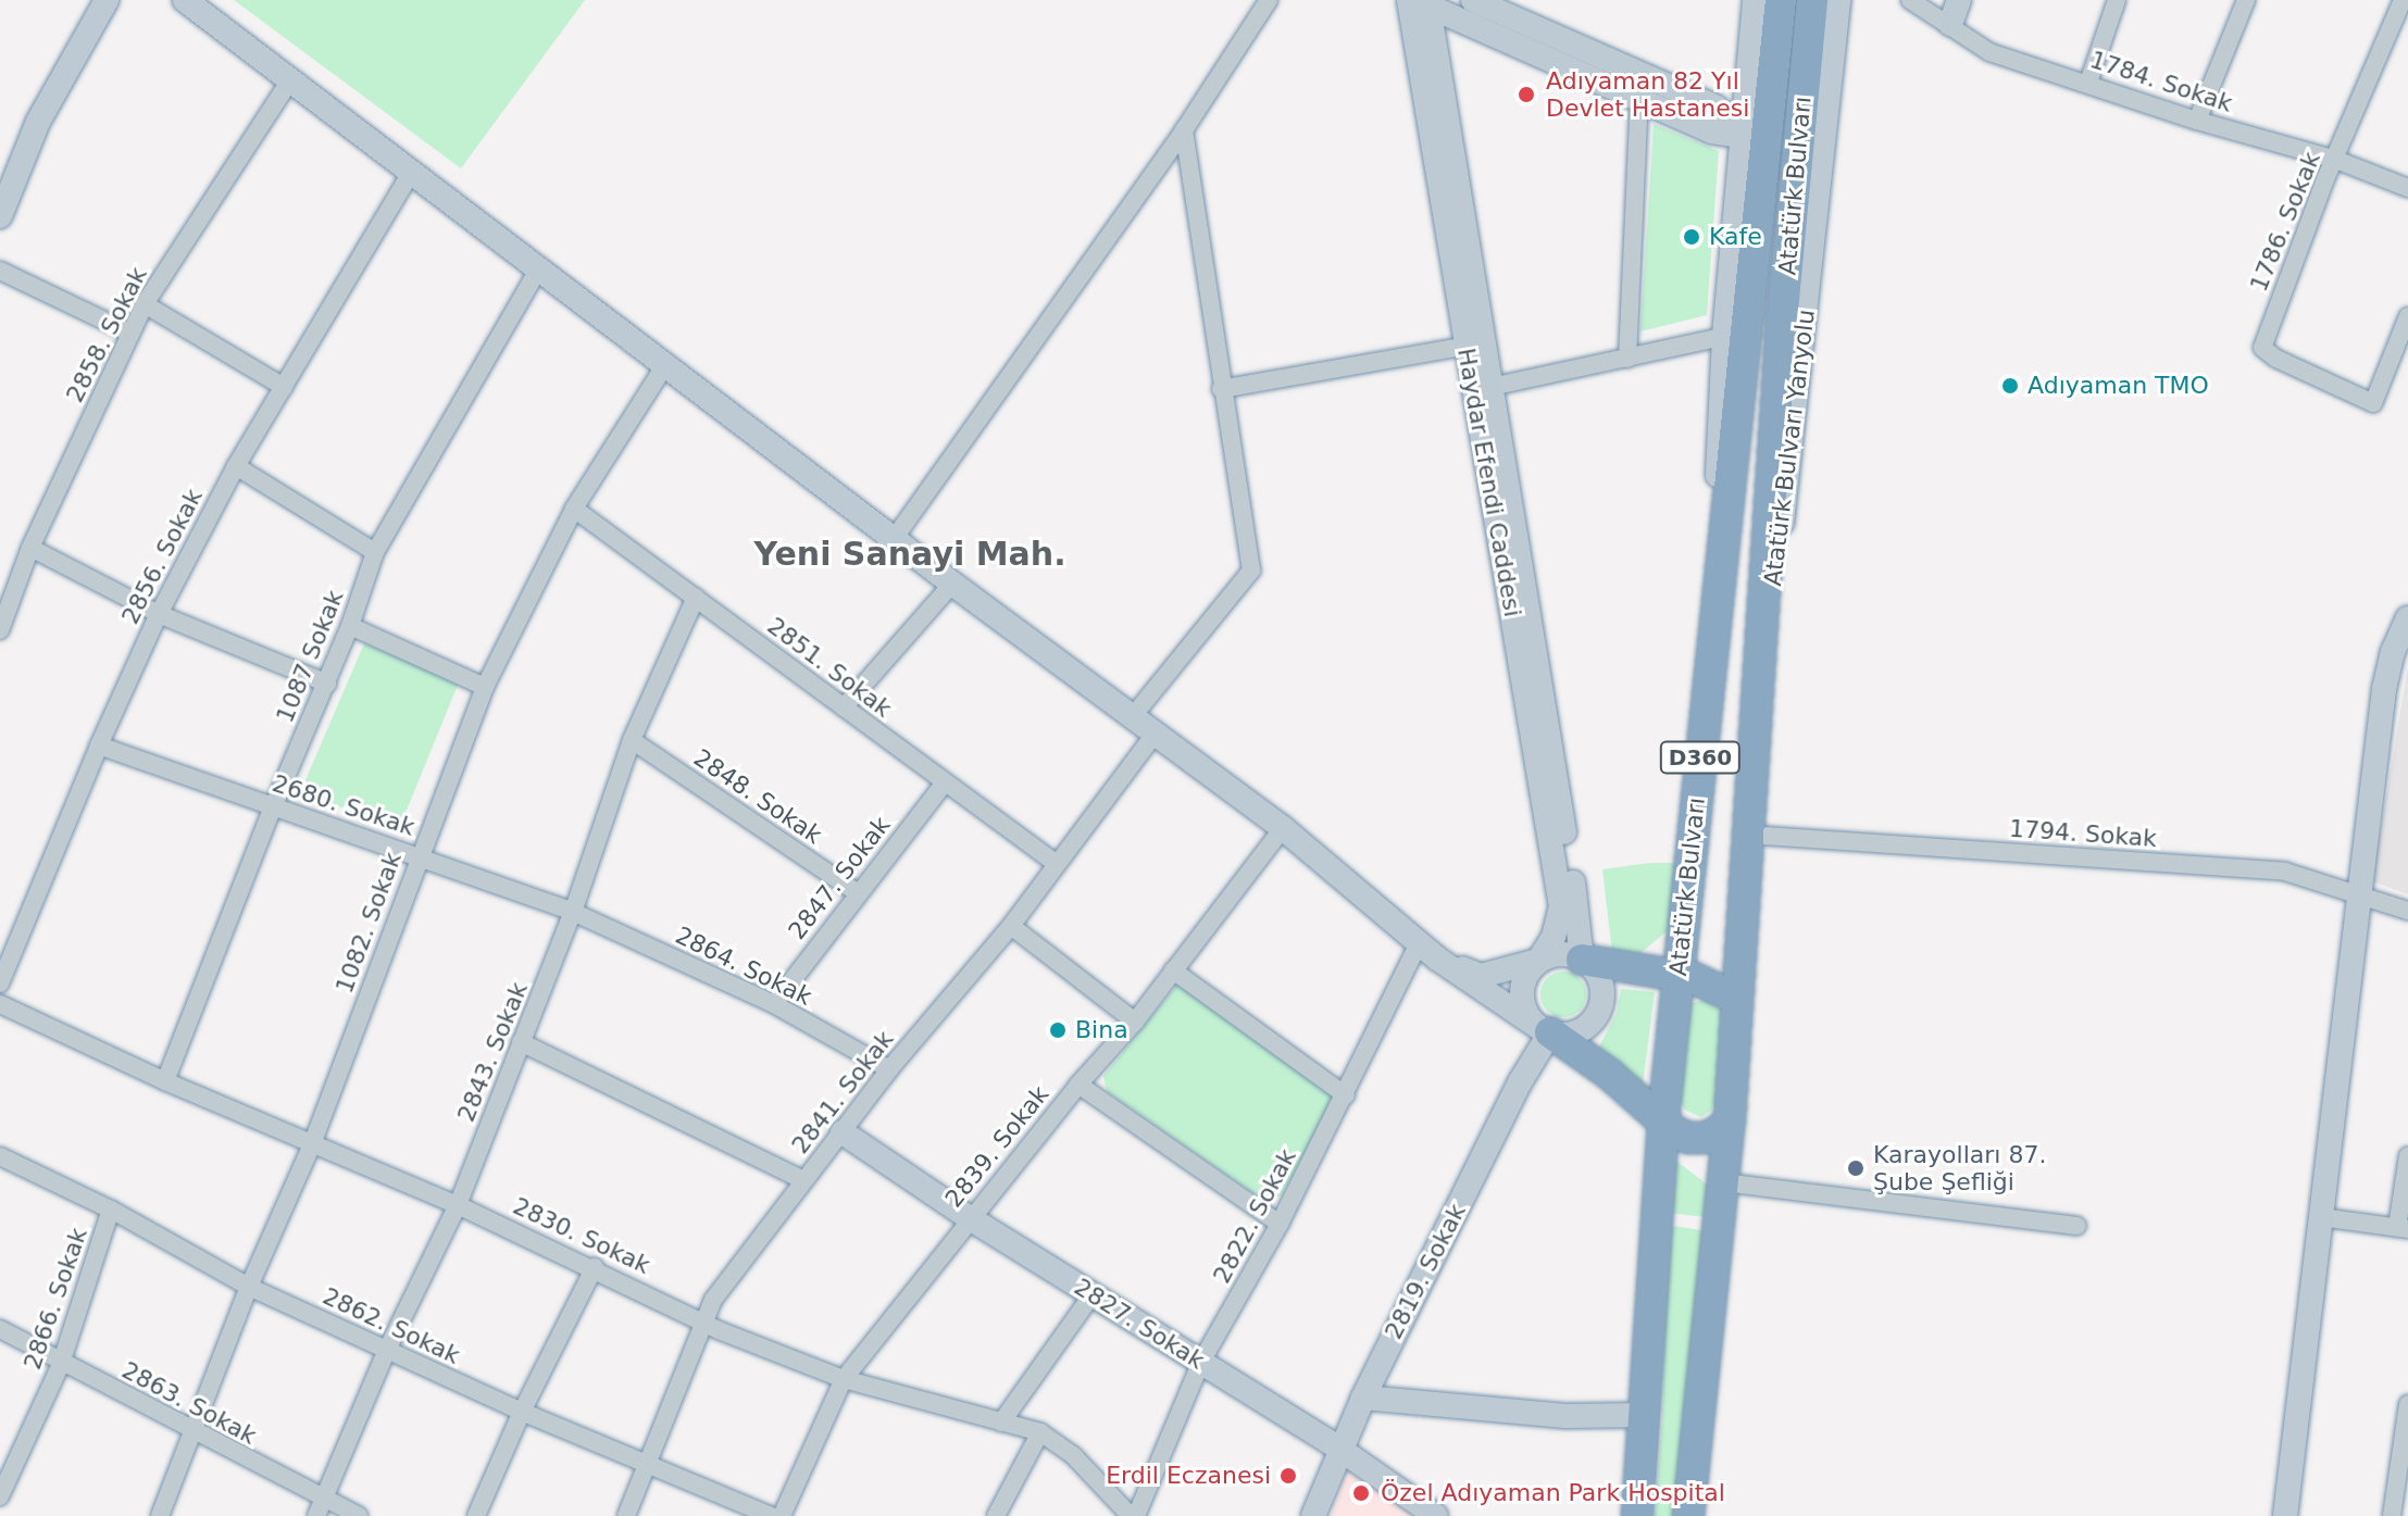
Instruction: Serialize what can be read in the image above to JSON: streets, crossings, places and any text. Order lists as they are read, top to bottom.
{
  "streets": {
    "highway": ["Atatürk Bulvarı", "D360"],
    "main road": [
      "Atatürk Bulvarı Yanyolu",
      "Haydar Efendi Caddesi",
      "2819. Sokak",
      "2827. Sokak"
    ],
    "street": [
      "1784. Sokak",
      "1786. Sokak",
      "2858. Sokak",
      "2856. Sokak",
      "1087 Sokak",
      "2851. Sokak",
      "2848. Sokak",
      "2680. Sokak",
      "1794. Sokak",
      "2847. Sokak",
      "1082. Sokak",
      "2864. Sokak",
      "2843. Sokak",
      "2841. Sokak",
      "2839. Sokak",
      "2822. Sokak",
      "2830. Sokak",
      "2866. Sokak",
      "2862. Sokak",
      "2863. Sokak"
    ]
  },
  "crossings": [
    ["1784. Sokak", "1786. Sokak"],
    ["Atatürk Bulvarı", "Atatürk Bulvarı Yanyolu"],
    ["Atatürk Bulvarı", "1794. Sokak"],
    ["Haydar Efendi Caddesi", "2819. Sokak"],
    ["2856. Sokak", "2680. Sokak"],
    ["1087 Sokak", "2680. Sokak"],
    ["1087 Sokak", "2830. Sokak"],
    ["2851. Sokak", "2847. Sokak"],
    ["2851. Sokak", "1082. Sokak"],
    ["2851. Sokak", "2843. Sokak"],
    ["2851. Sokak", "2841. Sokak"],
    ["2848. Sokak", "2847. Sokak"],
    ["2848. Sokak", "2843. Sokak"],
    ["2680. Sokak", "1082. Sokak"],
    ["2680. Sokak", "2864. Sokak"],
    ["2680. Sokak", "2843. Sokak"],
    ["2847. Sokak", "2864. Sokak"],
    ["1082. Sokak", "2830. Sokak"],
    ["1082. Sokak", "2862. Sokak"],
    ["1082. Sokak", "2863. Sokak"],
    ["2864. Sokak", "2843. Sokak"],
    ["2864. Sokak", "2841. Sokak"],
    ["2843. Sokak", "2830. Sokak"],
    ["2843. Sokak", "2862. Sokak"],
    ["2843. Sokak", "2863. Sokak"],
    ["2841. Sokak", "2830. Sokak"],
    ["2841. Sokak", "2827. Sokak"],
    ["2841. Sokak", "2862. Sokak"],
    ["2839. Sokak", "2830. Sokak"],
    ["2839. Sokak", "2827. Sokak"],
    ["2822. Sokak", "2830. Sokak"],
    ["2822. Sokak", "2827. Sokak"],
    ["2819. Sokak", "2827. Sokak"],
    ["2866. Sokak", "2862. Sokak"],
    ["2866. Sokak", "2863. Sokak"]
  ],
  "districts": ["Yeni Sanayi Mah."],
  "places": [
    "Adıyaman 82 Yıl Devlet Hastanesi",
    "Kafe",
    "Adıyaman TMO",
    "Bina",
    "Karayolları 87. Şube Şefliği",
    "Erdil Eczanesi",
    "Özel Adıyaman Park Hospital"
  ]
}
